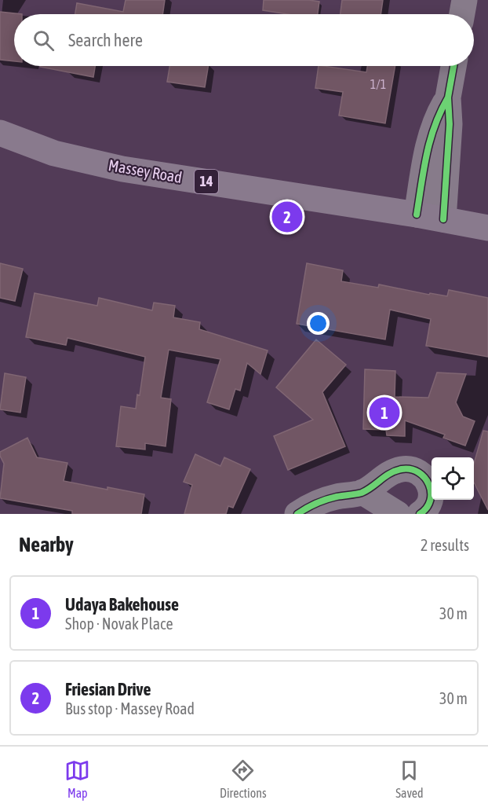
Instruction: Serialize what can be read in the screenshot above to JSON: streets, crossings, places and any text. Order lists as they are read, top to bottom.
{
  "streets": {
    "main road": ["Massey Road", "14"]
  },
  "house_numbers": ["1/1"],
  "page": {
    "search": "Search here",
    "pins": ["2", "1"],
    "heading": ["Nearby", "2 results"],
    "list": [
      {
        "mark": "1",
        "name": "Udaya Bakehouse",
        "note": "Shop · Novak Place",
        "value": "30 m"
      },
      {
        "mark": "2",
        "name": "Friesian Drive",
        "note": "Bus stop · Massey Road",
        "value": "30 m"
      }
    ],
    "nav": ["Map", "Directions", "Saved"]
  }
}
